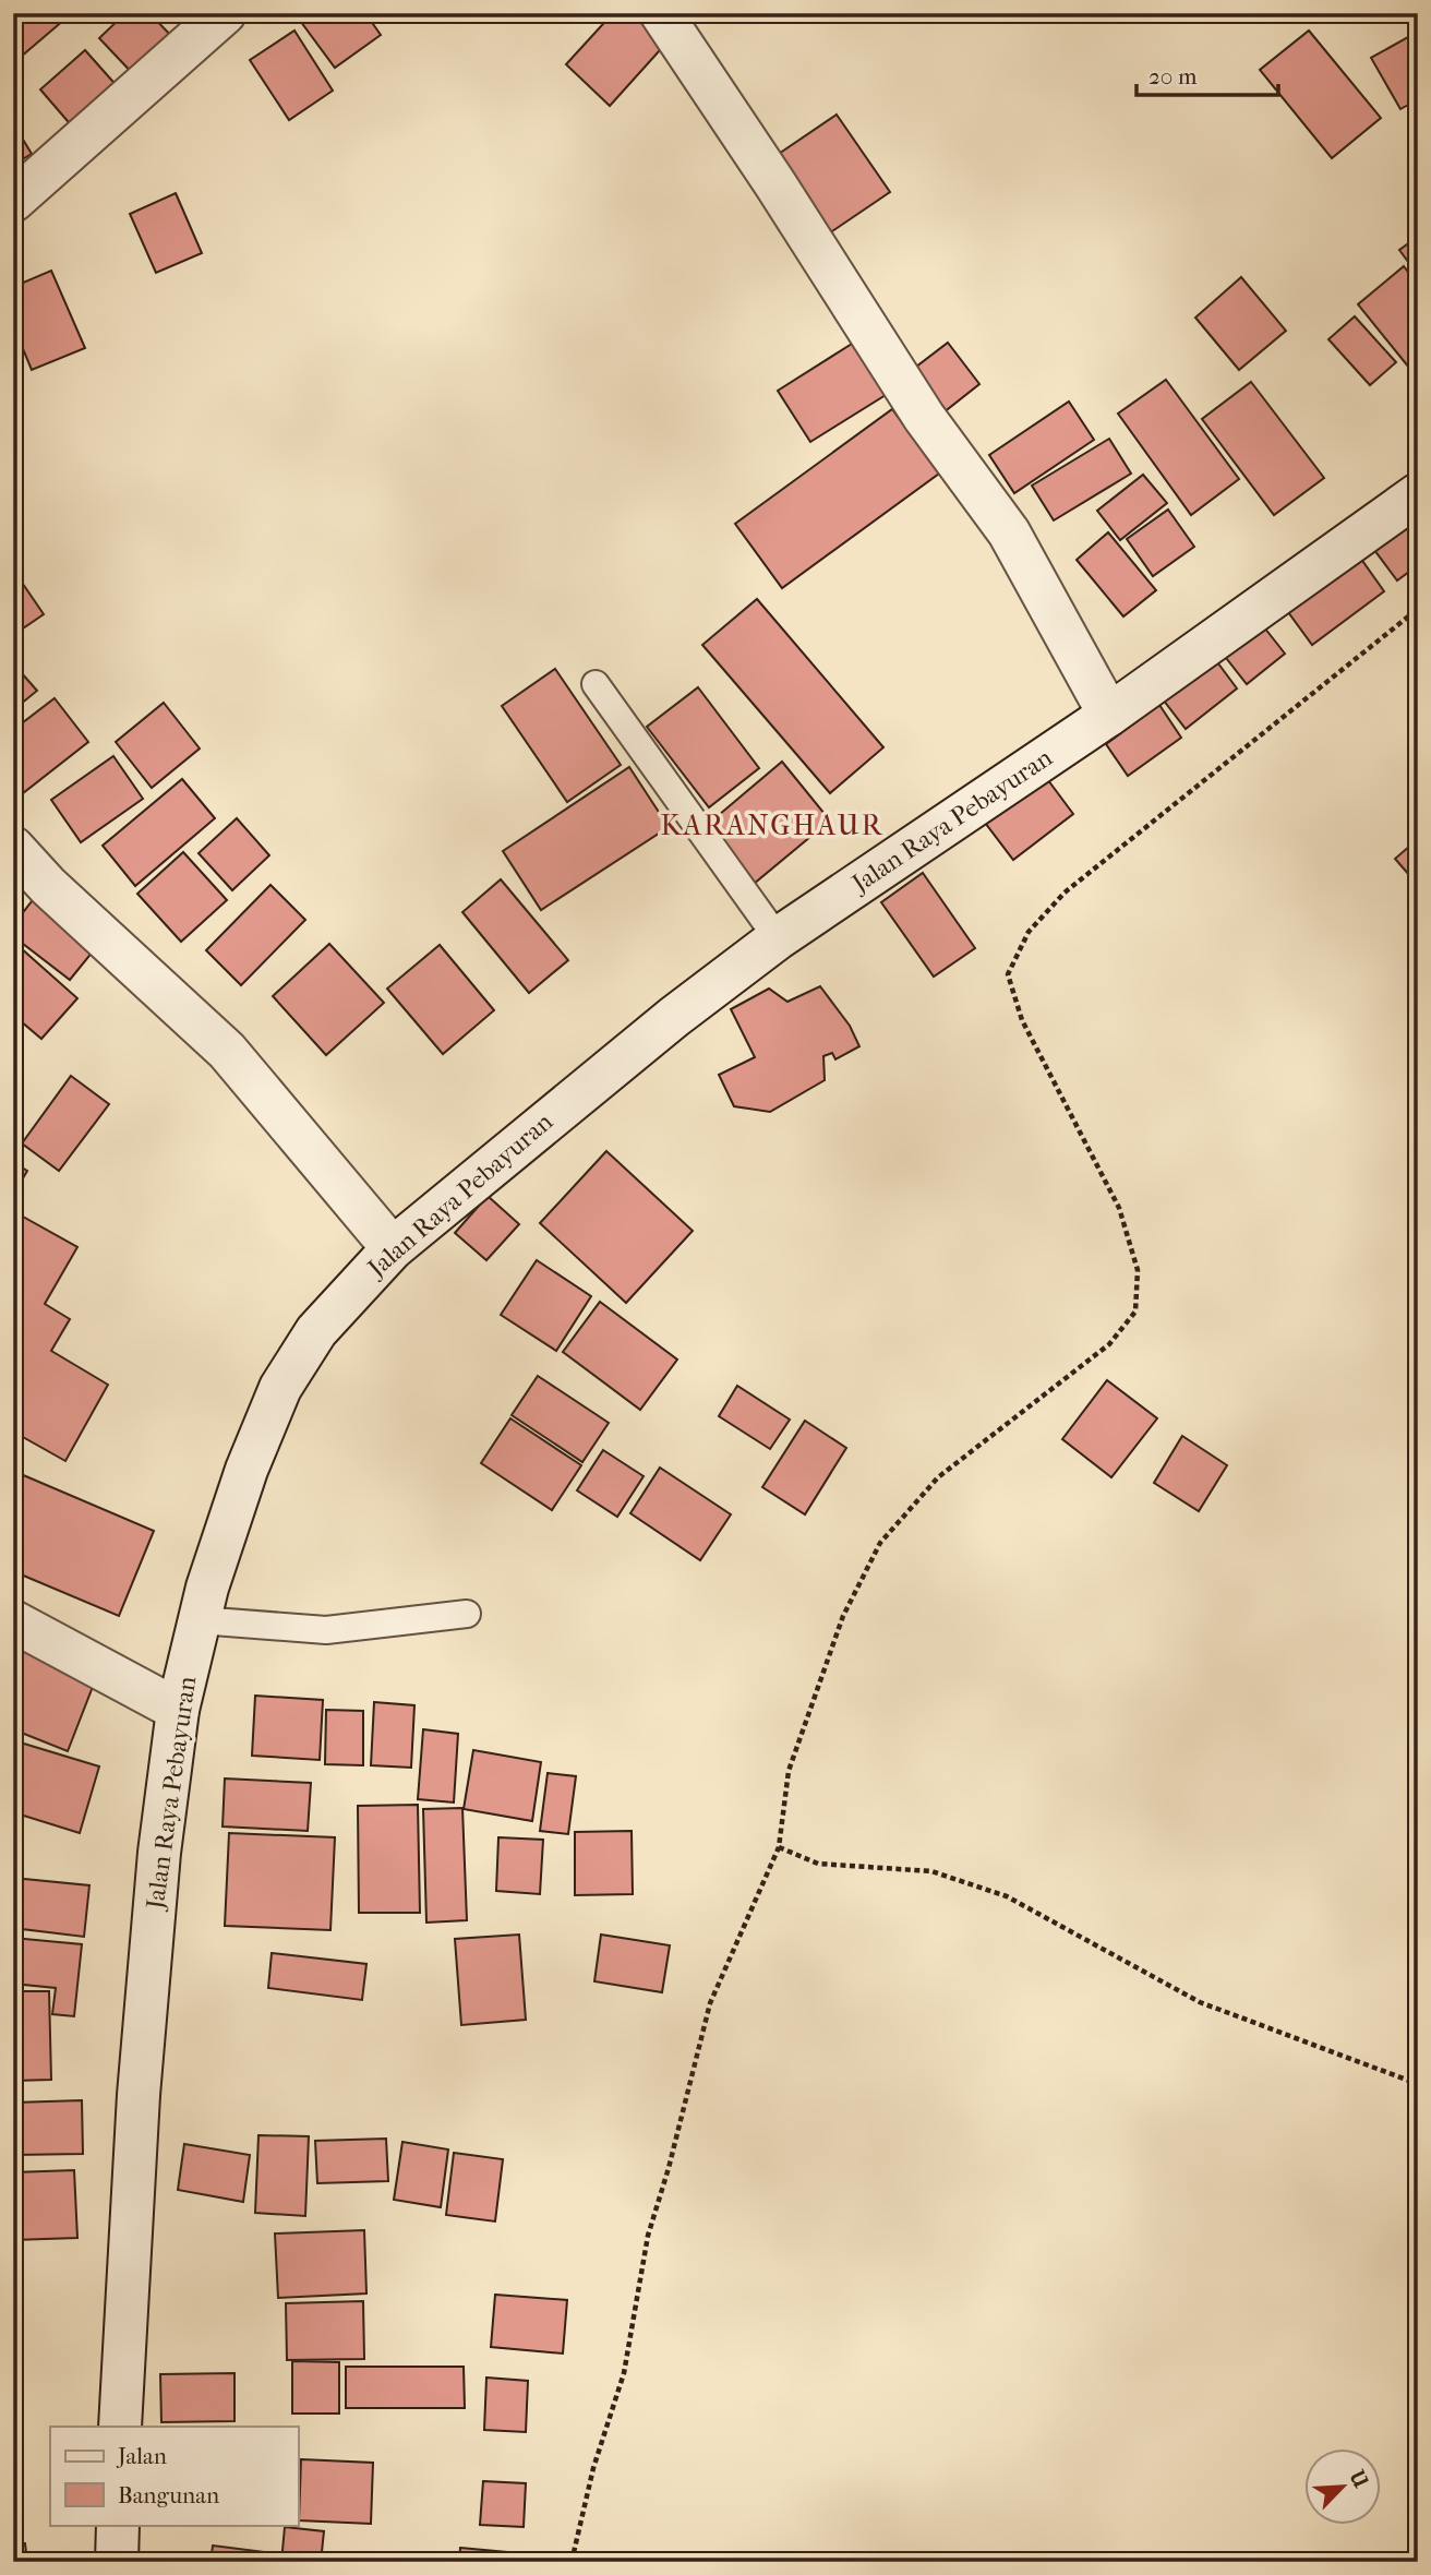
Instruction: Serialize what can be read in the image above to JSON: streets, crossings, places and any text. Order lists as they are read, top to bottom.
{
  "streets": {
    "main road": ["Jalan Raya Pebayuran"]
  },
  "districts": ["KARANGHAUR"],
  "legend": ["Jalan", "Bangunan"],
  "scale_bar": "20 m",
  "north": "top right"
}
